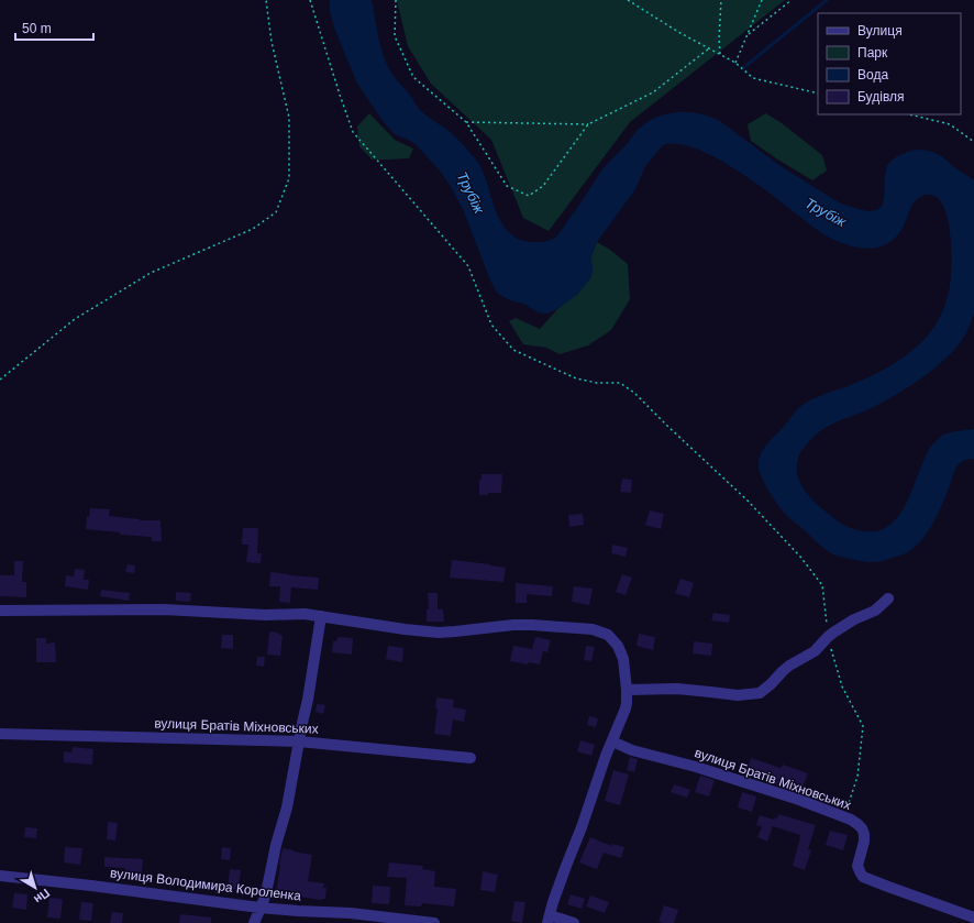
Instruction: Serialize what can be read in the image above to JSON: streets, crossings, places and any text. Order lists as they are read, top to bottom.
{
  "streets": {
    "street": ["вулиця Братів Міхновських", "вулиця Володимира Короленка"]
  },
  "water": ["Трубіж"],
  "legend": [
    "Вулиця",
    "Парк",
    "Вода",
    "Будівля"
  ],
  "scale_bar": "50 m",
  "north": "bottom right"
}
